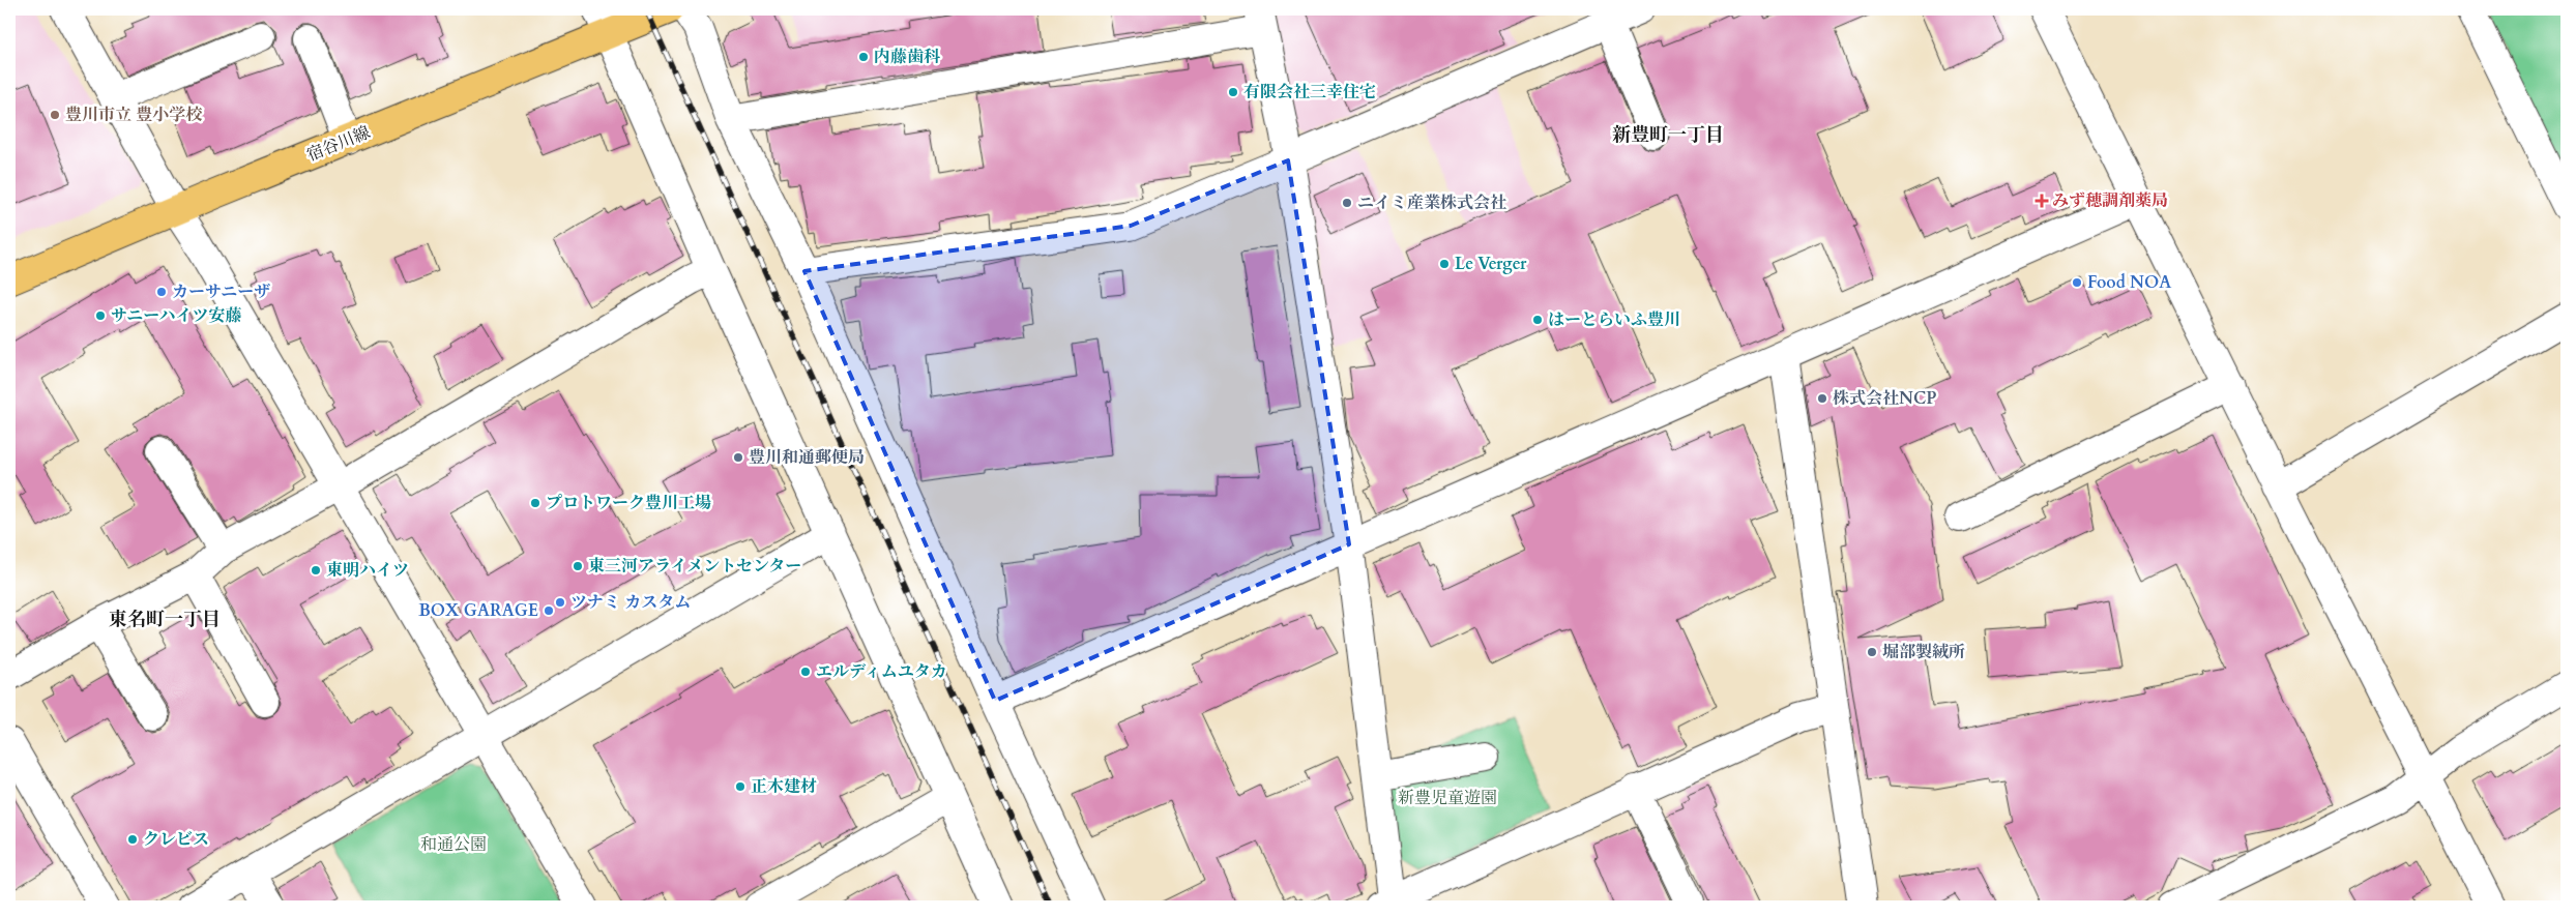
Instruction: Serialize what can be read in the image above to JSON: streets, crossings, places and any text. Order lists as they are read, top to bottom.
{
  "streets": {
    "main road": ["宿谷川線"]
  },
  "districts": ["新豊町一丁目", "東名町一丁目"],
  "parks": ["新豊児童遊園", "和通公園"],
  "places": {
    "other": [
      "内藤歯科",
      "有限会社三幸住宅",
      "豊川市立 豊小学校",
      "ニイミ産業株式会社",
      "Le Verger",
      "Food NOA",
      "カーサニーザ",
      "サニーハイツ安藤",
      "はーとらいふ豊川",
      "株式会社NCP",
      "豊川和通郵便局",
      "プロトワーク豊川工場",
      "東三河アライメントセンター",
      "東明ハイツ",
      "ツナミ カスタム",
      "BOX GARAGE",
      "堀部製絨所",
      "エルディムユタカ",
      "正木建材",
      "クレビス"
    ],
    "health": ["みず穂調剤薬局"]
  }
}
